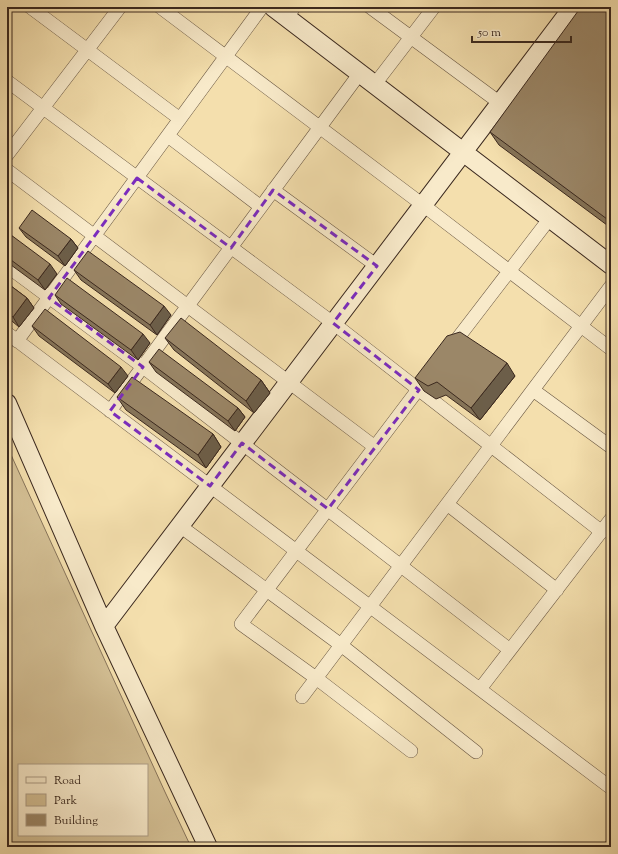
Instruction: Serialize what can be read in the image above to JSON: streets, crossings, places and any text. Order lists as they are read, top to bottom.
{
  "legend": ["Road", "Park", "Building"],
  "scale_bar": "50 m"
}
